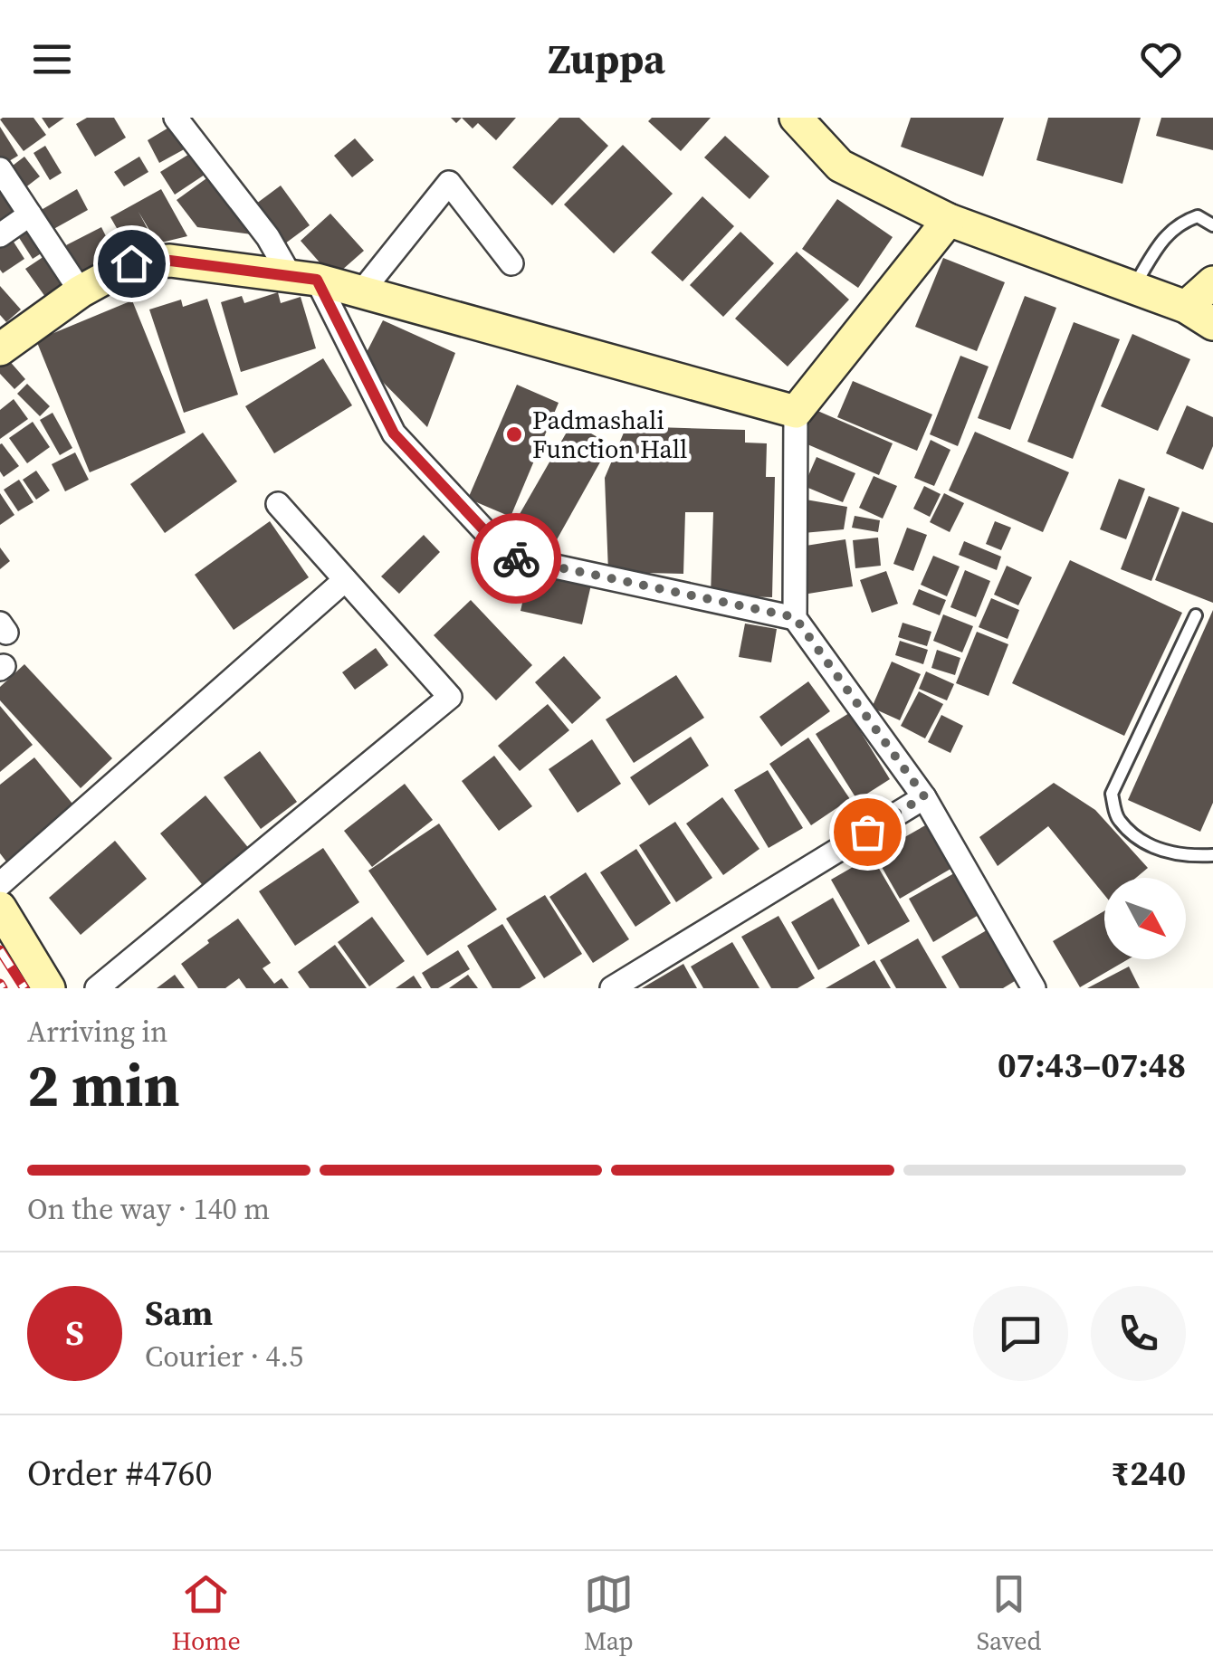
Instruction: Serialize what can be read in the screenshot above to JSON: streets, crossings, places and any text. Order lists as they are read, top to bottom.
{
  "places": ["Padmashali Function Hall"],
  "north": "bottom right",
  "page": {
    "header": "Zuppa",
    "heading": ["2 min", "Arriving in", "07:43–07:48"],
    "panel": [
      "Sam",
      "Courier · 4.5",
      "Order #4760",
      "₹240"
    ],
    "bar": "On the way · 140 m",
    "round": "S",
    "tabs": ["Home", "Map", "Saved"]
  }
}
